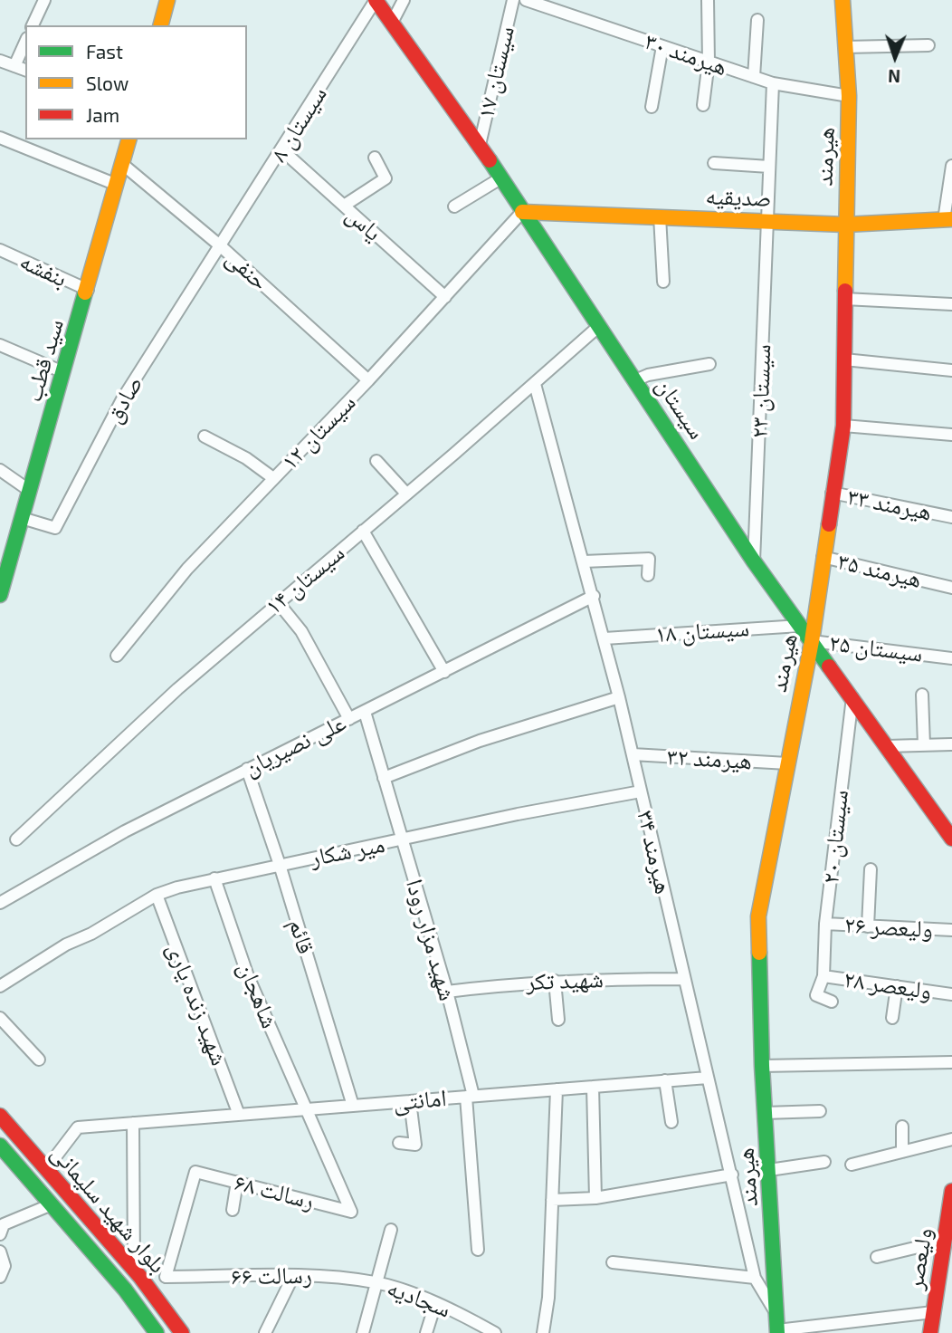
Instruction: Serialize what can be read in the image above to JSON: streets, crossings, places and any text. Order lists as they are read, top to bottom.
{
  "streets": {
    "street": [
      "هیرمند ۳۰",
      "سیستان ۱۷",
      "سیستان ۸",
      "هیرمند",
      "صدیقیه",
      "یاس",
      "بنفشه",
      "حنفی",
      "سید قطب",
      "سیستان ۲۳",
      "صادق",
      "سیستان",
      "سیستان ۱۲",
      "هیرمند ۳۳",
      "هیرمند ۳۵",
      "سیستان ۱۴",
      "سیستان ۱۸",
      "سیستان ۲۵",
      "علی نصیریان",
      "هیرمند ۳۲",
      "سیستان ۲۰",
      "میر شکار",
      "هیرمند ۳۴",
      "ولیعصر ۲۶",
      "قائم",
      "شهید مزار رودا",
      "شهید تکر",
      "ولیعصر ۲۸",
      "شاهجان",
      "شهید زنده یاری",
      "امانتی",
      "رسالت ۶۸",
      "بلوار شهید سلیمانی",
      "ولیعصر",
      "رسالت ۶۶",
      "سجادیه"
    ]
  },
  "crossings": [
    ["هیرمند ۳۰", "هیرمند"],
    ["هیرمند ۳۰", "سیستان ۲۳"],
    ["سیستان ۱۷", "سیستان"],
    ["سیستان ۸", "یاس"],
    ["سیستان ۸", "حنفی"],
    ["سیستان ۸", "صادق"],
    ["سیستان ۸", "سیستان"],
    ["هیرمند", "صدیقیه"],
    ["هیرمند", "سیستان"],
    ["هیرمند", "هیرمند ۳۳"],
    ["هیرمند", "هیرمند ۳۵"],
    ["هیرمند", "سیستان ۲۵"],
    ["هیرمند", "هیرمند ۳۲"],
    ["هیرمند", "هیرمند ۳۴"],
    ["صدیقیه", "سیستان ۲۳"],
    ["صدیقیه", "سیستان"],
    ["صدیقیه", "سیستان ۱۲"],
    ["یاس", "سیستان ۱۲"],
    ["بنفشه", "سید قطب"],
    ["حنفی", "سید قطب"],
    ["حنفی", "صادق"],
    ["حنفی", "سیستان ۱۲"],
    ["سید قطب", "صادق"],
    ["سیستان ۲۳", "سیستان"],
    ["سیستان", "سیستان ۱۲"],
    ["سیستان", "سیستان ۱۴"],
    ["سیستان", "سیستان ۱۸"],
    ["سیستان", "سیستان ۲۵"],
    ["سیستان", "سیستان ۲۰"],
    ["سیستان ۱۴", "هیرمند ۳۴"],
    ["سیستان ۱۸", "هیرمند ۳۴"],
    ["علی نصیریان", "هیرمند ۳۴"],
    ["علی نصیریان", "قائم"],
    ["علی نصیریان", "شهید مزار رودا"],
    ["هیرمند ۳۲", "هیرمند ۳۴"],
    ["سیستان ۲۰", "ولیعصر ۲۶"],
    ["سیستان ۲۰", "ولیعصر ۲۸"],
    ["میر شکار", "هیرمند ۳۴"],
    ["میر شکار", "قائم"],
    ["میر شکار", "شهید مزار رودا"],
    ["میر شکار", "شاهجان"],
    ["میر شکار", "شهید زنده یاری"],
    ["هیرمند ۳۴", "شهید تکر"],
    ["هیرمند ۳۴", "امانتی"],
    ["قائم", "امانتی"],
    ["شهید مزار رودا", "شهید تکر"],
    ["شهید مزار رودا", "امانتی"],
    ["شاهجان", "امانتی"],
    ["شاهجان", "رسالت ۶۸"],
    ["شهید زنده یاری", "امانتی"],
    ["امانتی", "رسالت ۶۸"],
    ["امانتی", "بلوار شهید سلیمانی"],
    ["رسالت ۶۸", "رسالت ۶۶"],
    ["رسالت ۶۶", "سجادیه"]
  ],
  "legend": ["Fast", "Slow", "Jam"],
  "north": "bottom"
}
